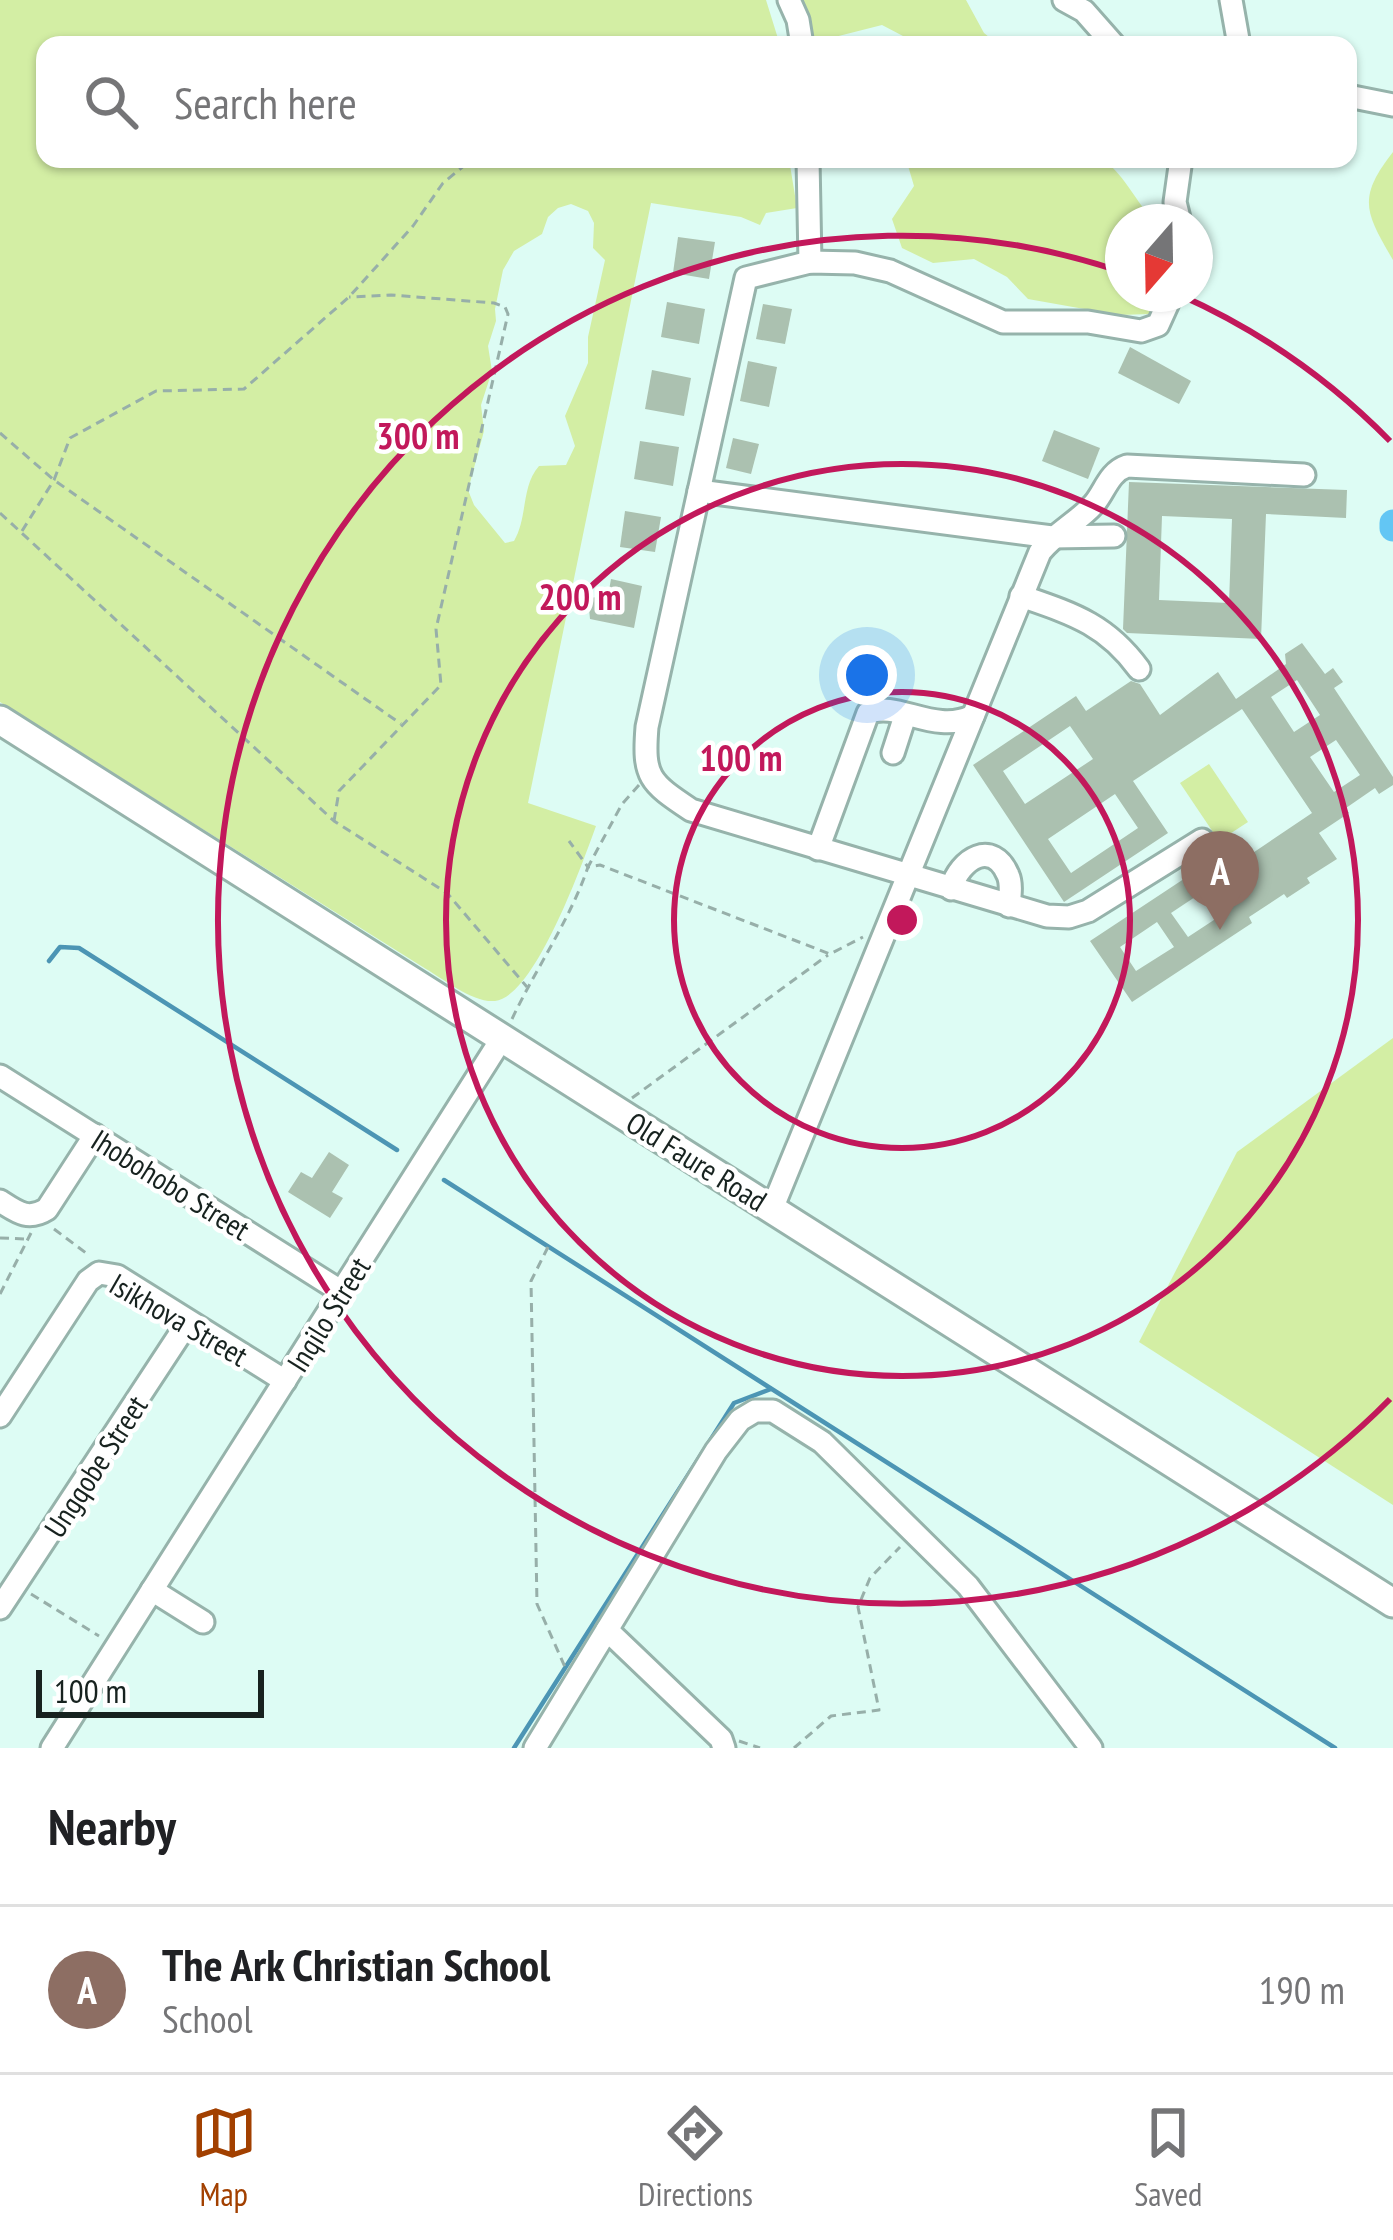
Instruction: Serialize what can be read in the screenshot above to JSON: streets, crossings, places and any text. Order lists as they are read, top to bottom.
{
  "streets": {
    "main road": ["Old Faure Road"],
    "street": [
      "Ihobohobo Street",
      "Inqilo Street",
      "Isikhova Street",
      "Ungqobe Street"
    ]
  },
  "crossings": [
    ["Old Faure Road", "Inqilo Street"],
    ["Ihobohobo Street", "Inqilo Street"],
    ["Inqilo Street", "Isikhova Street"],
    ["Isikhova Street", "Ungqobe Street"]
  ],
  "scale_bar": "100 m",
  "north": "bottom",
  "page": {
    "search": "Search here",
    "pins": "A",
    "scale": "100 m",
    "heading": "Nearby",
    "list": [
      {
        "mark": "A",
        "name": "The Ark Christian School",
        "note": "School",
        "value": "190 m"
      }
    ],
    "nav": ["Map", "Directions", "Saved"]
  },
  "rings": ["300 m", "200 m", "100 m"]
}
